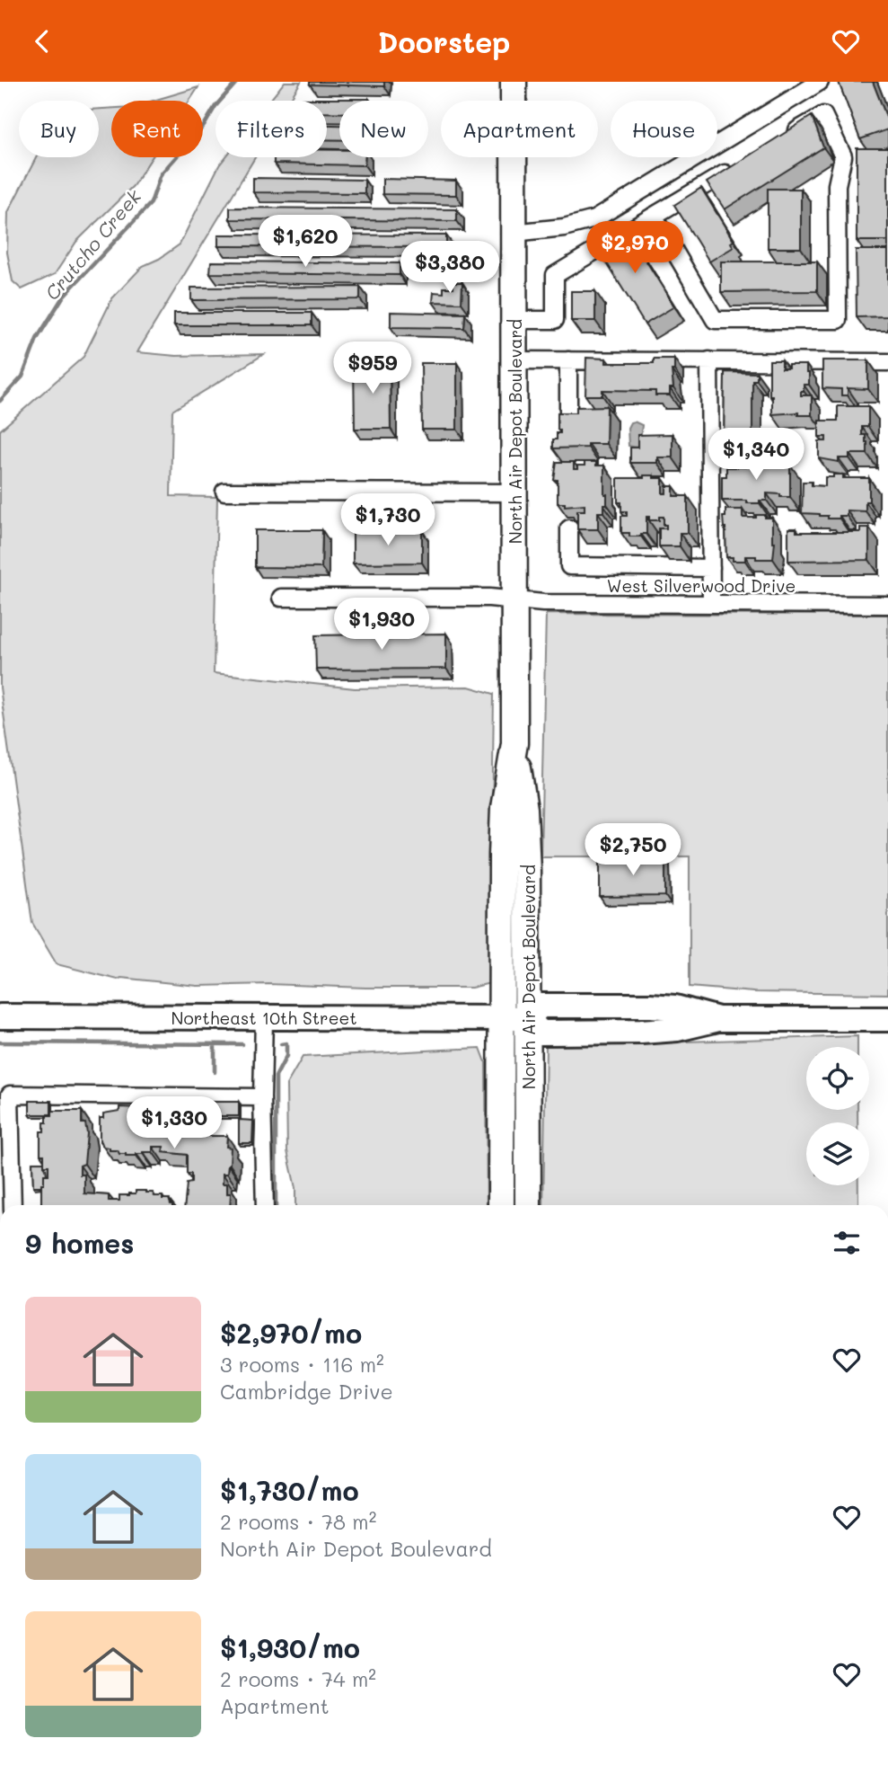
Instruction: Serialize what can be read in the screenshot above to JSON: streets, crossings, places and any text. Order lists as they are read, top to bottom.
{
  "streets": {
    "main road": ["North Air Depot Boulevard", "Northeast 10th Street"],
    "street": ["West Silverwood Drive"]
  },
  "crossings": [
    ["North Air Depot Boulevard", "West Silverwood Drive"],
    ["North Air Depot Boulevard", "Northeast 10th Street"]
  ],
  "water": ["Crutcho Creek"],
  "page": {
    "header": "Doorstep",
    "chip": [
      "Buy",
      "Rent",
      "Filters",
      "New",
      "Apartment",
      "House"
    ],
    "price": [
      "$1,620",
      "$2,970",
      "$3,380",
      "$959",
      "$1,340",
      "$1,730",
      "$1,930",
      "$2,750",
      "$1,330"
    ],
    "heading": "9 homes",
    "list": [
      {
        "name": "$2,970/mo",
        "note": "3 rooms · 116 m² · Cambridge Drive"
      },
      {
        "name": "$1,730/mo",
        "note": "2 rooms · 78 m² · North Air Depot Boulevard"
      },
      {
        "name": "$1,930/mo",
        "note": "2 rooms · 74 m² · Apartment"
      }
    ]
  }
}
